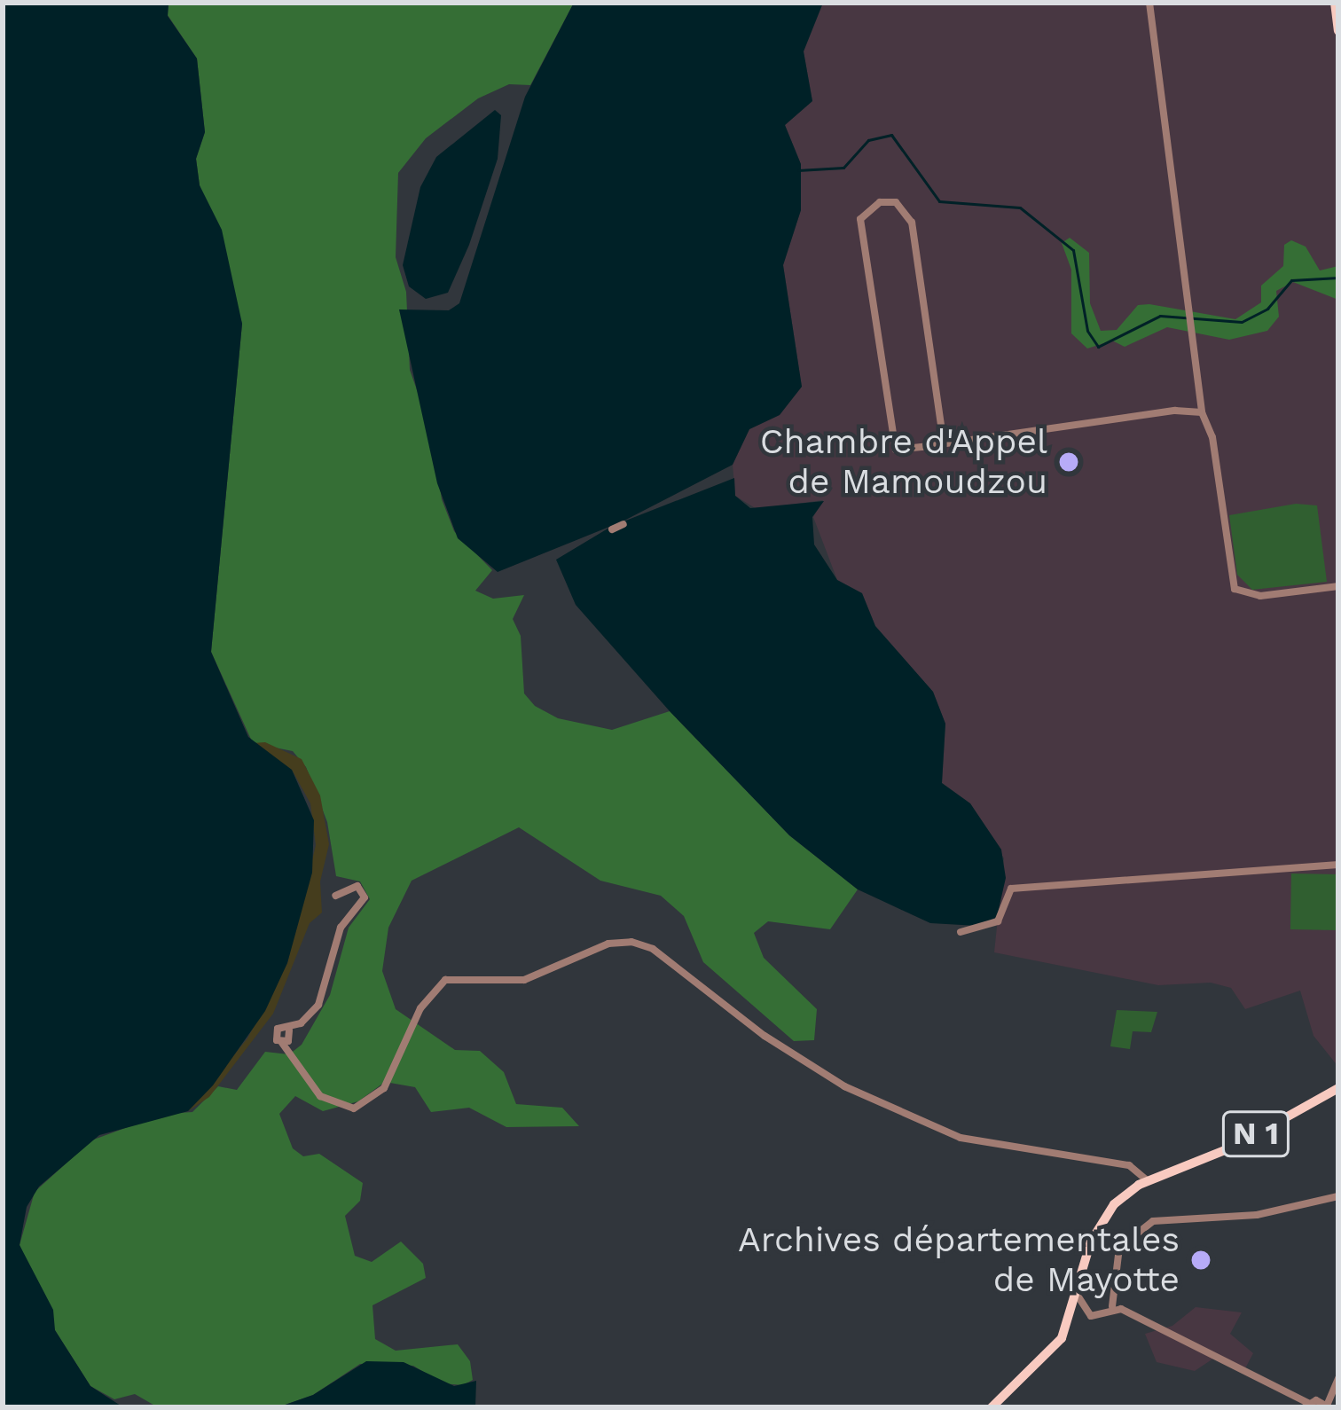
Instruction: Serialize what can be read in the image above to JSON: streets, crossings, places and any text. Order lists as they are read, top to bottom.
{
  "streets": {
    "main road": ["N 1"]
  },
  "places": ["Chambre d'Appel de Mamoudzou", "Archives départementales de Mayotte"]
}
